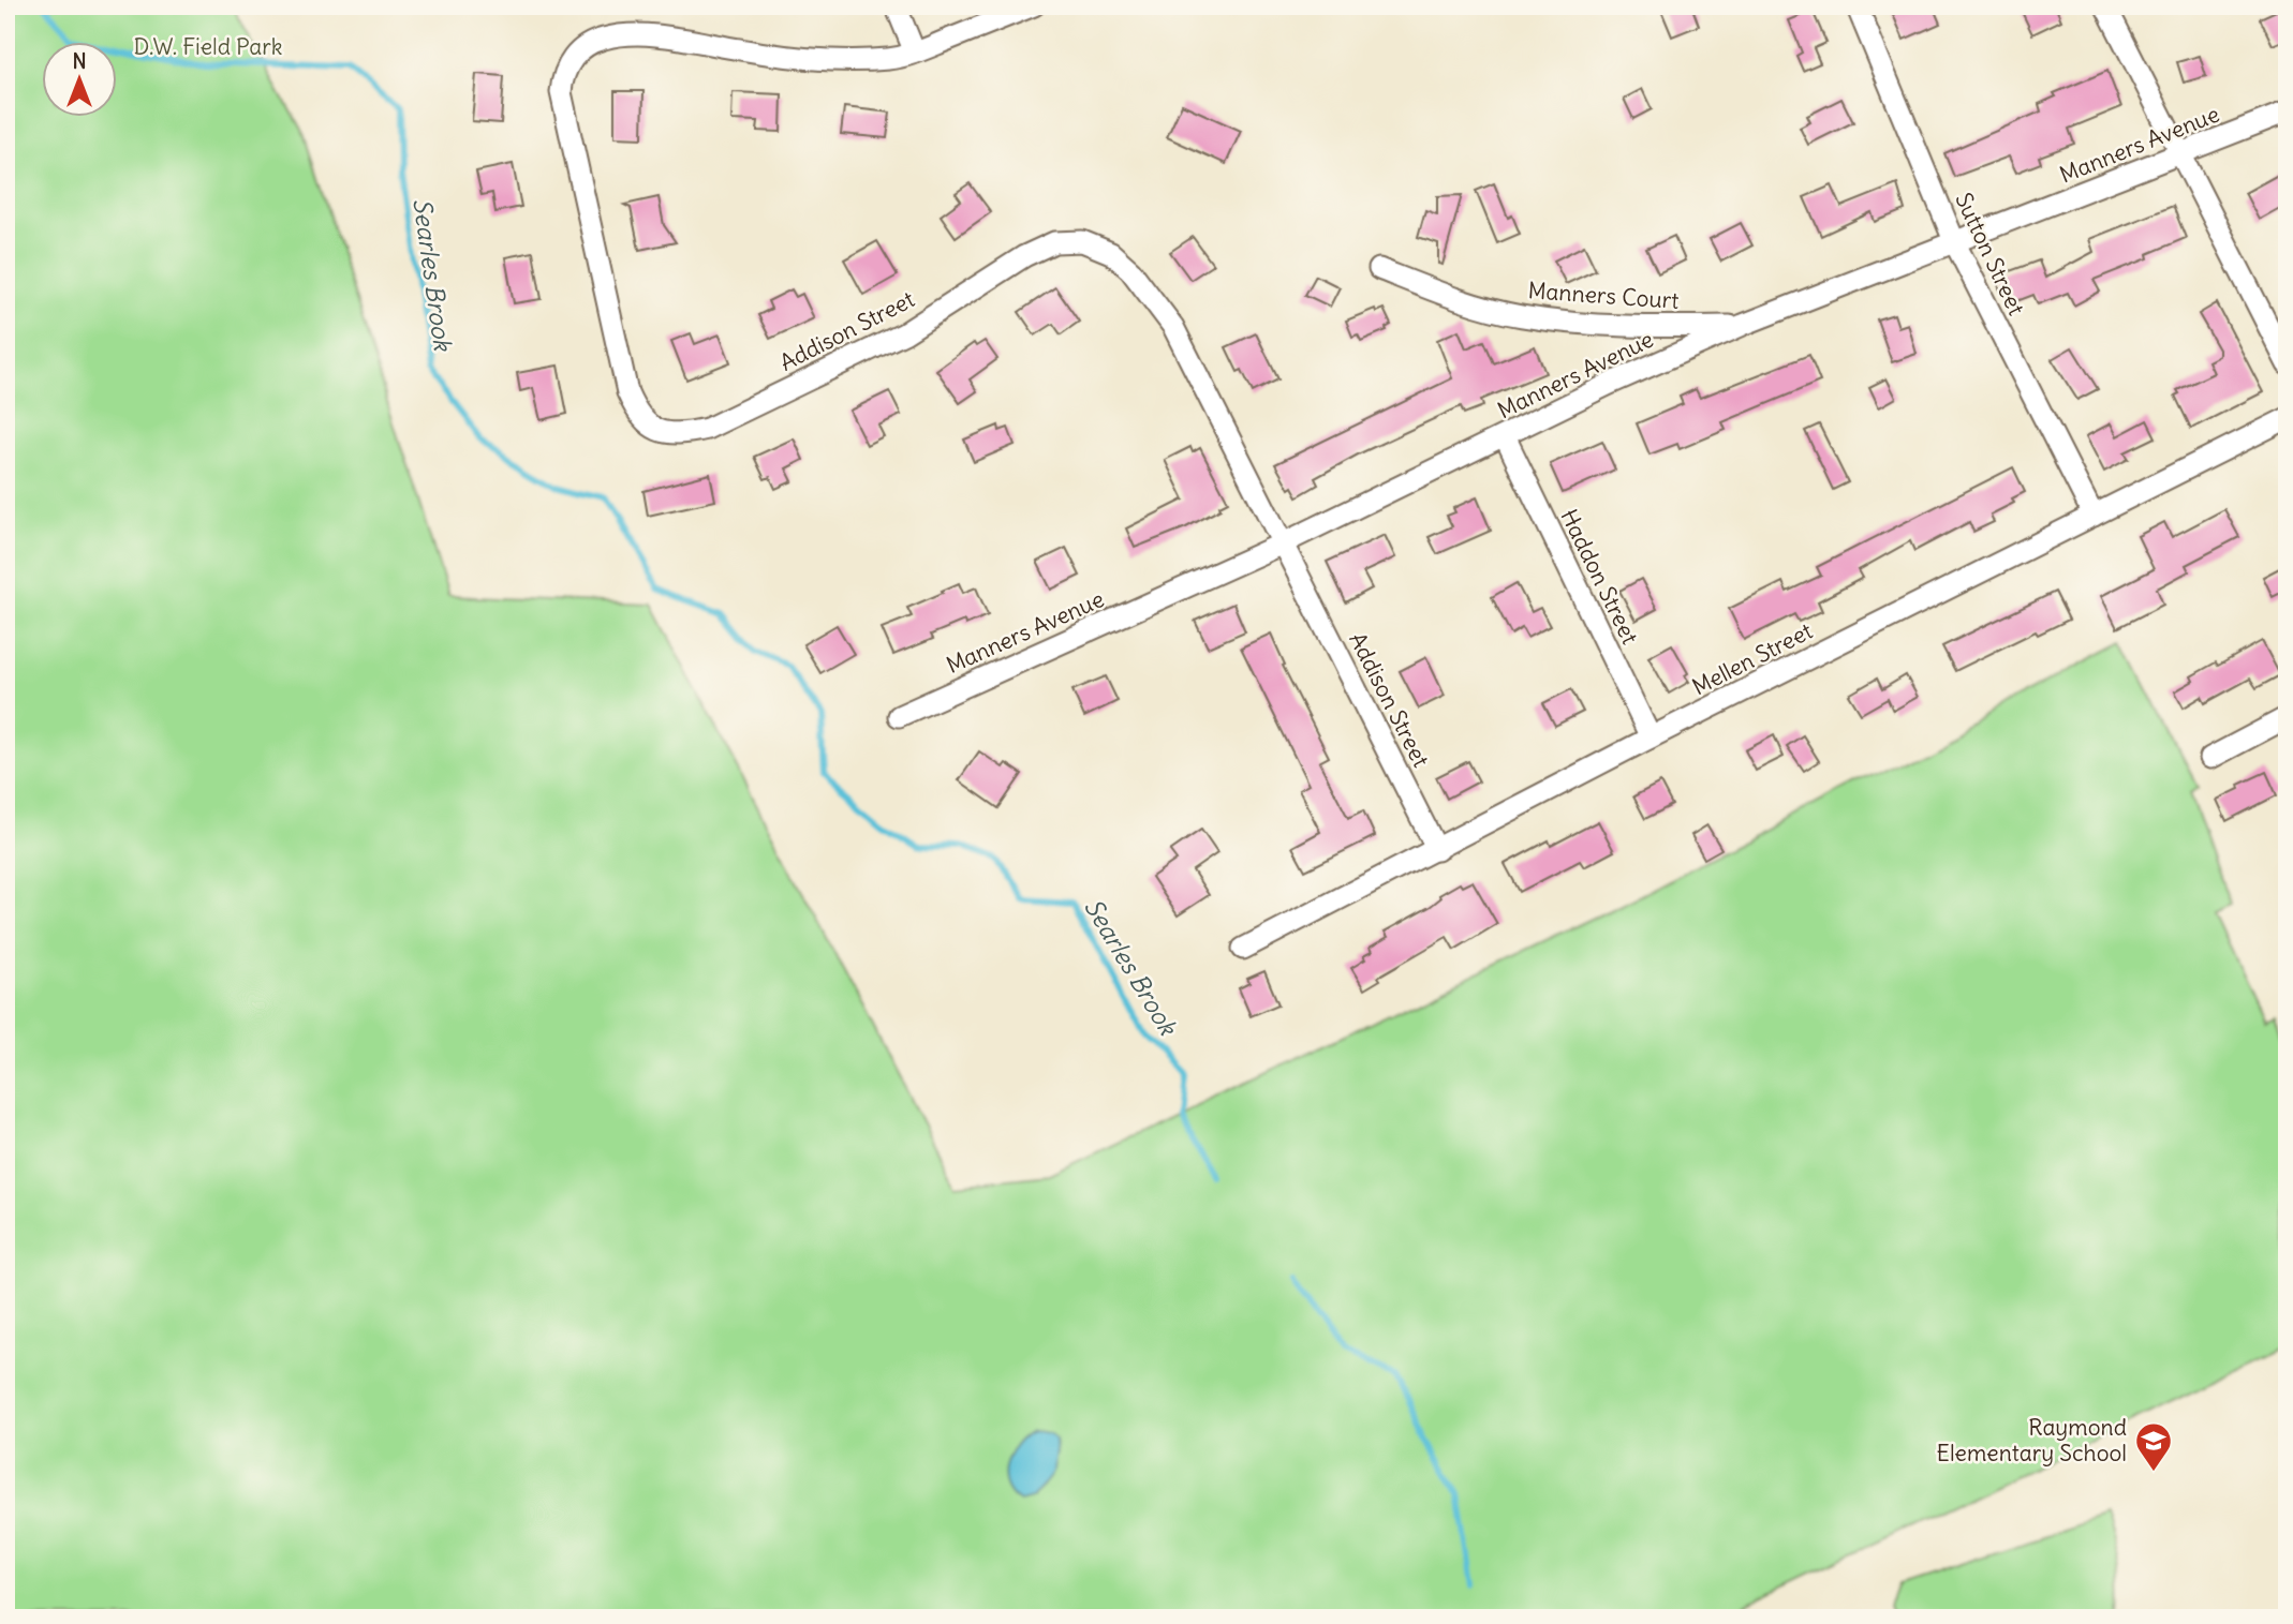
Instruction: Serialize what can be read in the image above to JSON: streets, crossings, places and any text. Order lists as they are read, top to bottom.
{
  "streets": {
    "street": [
      "Manners Avenue",
      "Sutton Street",
      "Manners Court",
      "Addison Street",
      "Haddon Street",
      "Mellen Street"
    ]
  },
  "crossings": [
    ["Manners Avenue", "Sutton Street"],
    ["Manners Avenue", "Manners Court"],
    ["Manners Avenue", "Addison Street"],
    ["Manners Avenue", "Haddon Street"],
    ["Sutton Street", "Mellen Street"],
    ["Addison Street", "Mellen Street"],
    ["Haddon Street", "Mellen Street"]
  ],
  "water": ["Searles Brook"],
  "parks": ["D.W. Field Park"],
  "places": {
    "school or university": ["Raymond Elementary School"]
  },
  "north": "top"
}
